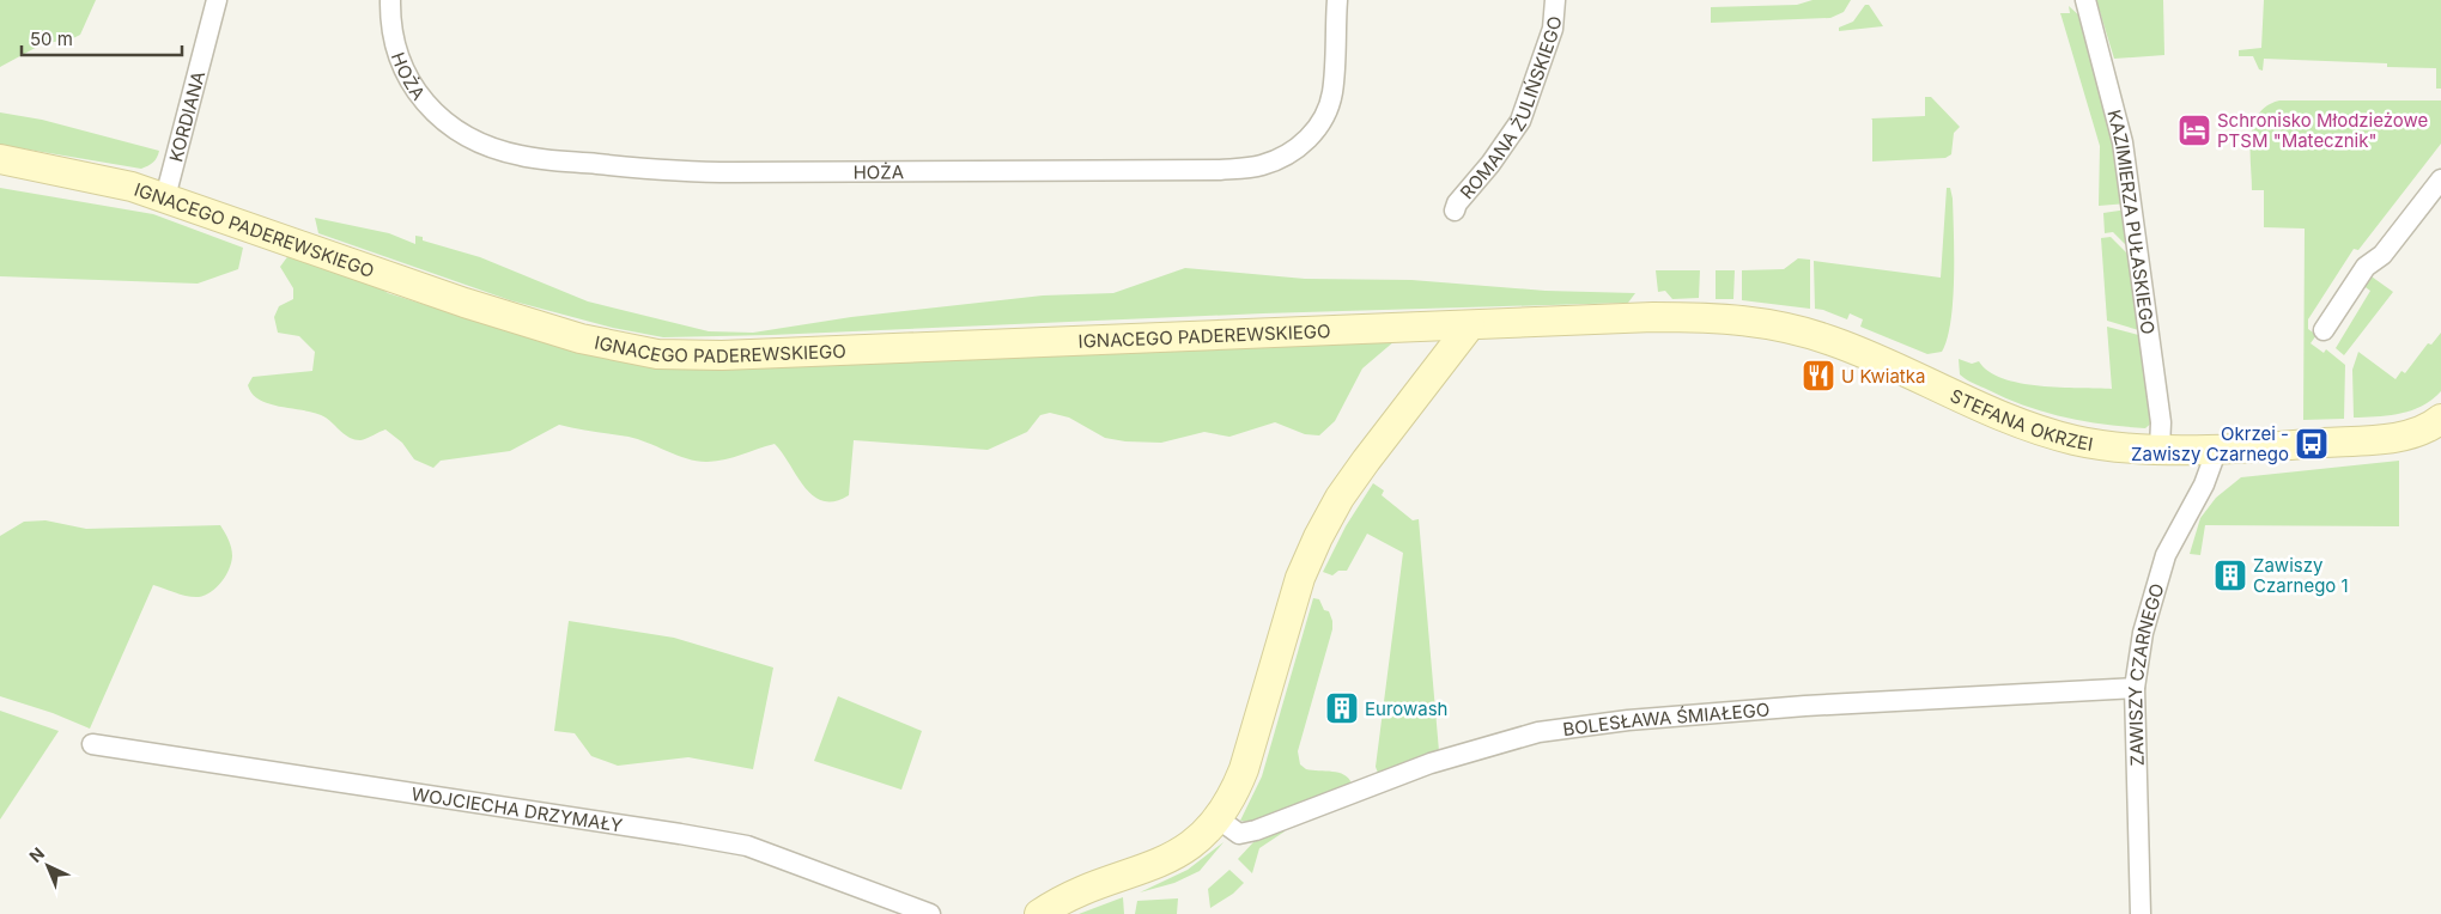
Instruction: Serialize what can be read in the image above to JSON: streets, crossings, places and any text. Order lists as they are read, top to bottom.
{
  "streets": {
    "street": [
      "HOŻA",
      "ROMANA ŻULIŃSKIEGO",
      "KORDIANA",
      "KAZIMIERZA PUŁASKIEGO",
      "IGNACEGO PADEREWSKIEGO",
      "STEFANA OKRZEI",
      "ZAWISZY CZARNEGO",
      "BOLESŁAWA ŚMIAŁEGO",
      "WOJCIECHA DRZYMAŁY"
    ]
  },
  "crossings": [
    ["KORDIANA", "IGNACEGO PADEREWSKIEGO"],
    ["KAZIMIERZA PUŁASKIEGO", "STEFANA OKRZEI"],
    ["IGNACEGO PADEREWSKIEGO", "STEFANA OKRZEI"],
    ["STEFANA OKRZEI", "ZAWISZY CZARNEGO"],
    ["ZAWISZY CZARNEGO", "BOLESŁAWA ŚMIAŁEGO"]
  ],
  "places": {
    "hotel": ["Schronisko Młodzieżowe PTSM \"Matecznik\""],
    "restaurant": ["U Kwiatka"],
    "bus stop": ["Okrzei - Zawiszy Czarnego"],
    "building": ["Zawiszy Czarnego 1", "Eurowash"]
  },
  "scale_bar": "50 m",
  "north": "top left"
}
